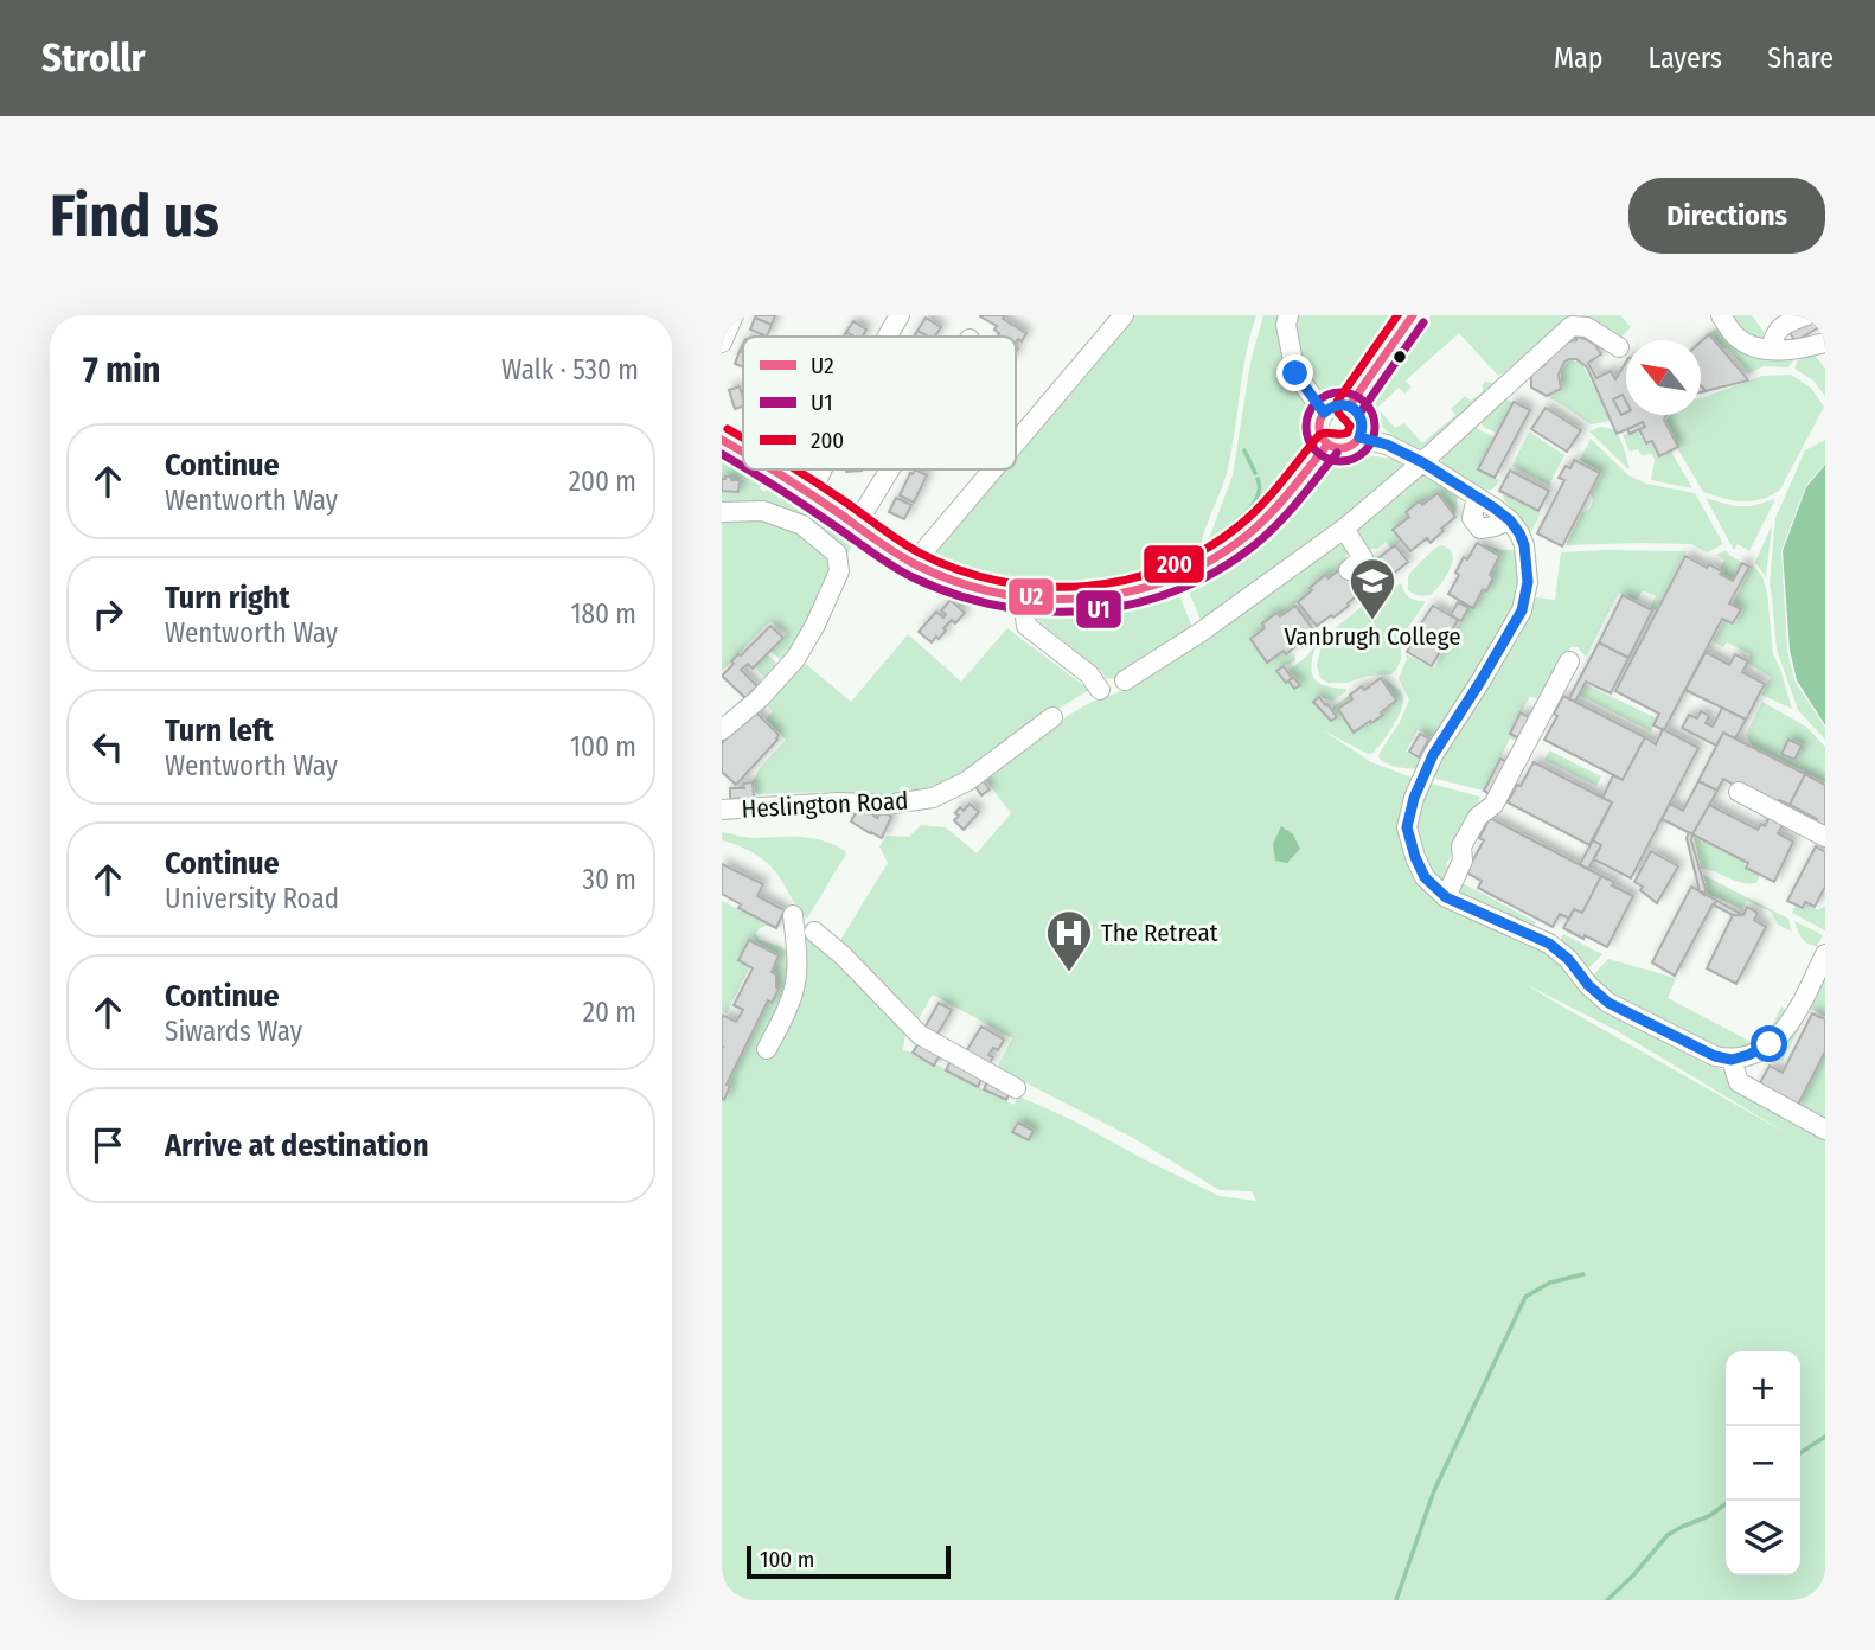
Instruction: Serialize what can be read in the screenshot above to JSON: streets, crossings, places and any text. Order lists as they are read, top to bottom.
{
  "streets": {
    "street": ["Heslington Road"]
  },
  "places": {
    "school or university": ["Vanbrugh College"],
    "hospital": ["The Retreat"]
  },
  "lines": ["transit line U2", "transit line 200", "transit line U1"],
  "legend": ["U2", "U1", "200"],
  "scale_bar": "100 m",
  "north": "top left",
  "page": {
    "header": "Strollr",
    "nav": ["Map", "Layers", "Share"],
    "buttons": "Directions",
    "title": "Find us",
    "heading": ["7 min", "Walk · 530 m"],
    "list": [
      ["Continue", "Wentworth Way", "200 m"],
      ["Turn right", "Wentworth Way", "180 m"],
      ["Turn left", "Wentworth Way", "100 m"],
      ["Continue", "University Road", "30 m"],
      ["Continue", "Siwards Way", "20 m"],
      "Arrive at destination"
    ],
    "map_buttons": ["+", "−"],
    "scale": "100 m"
  }
}
